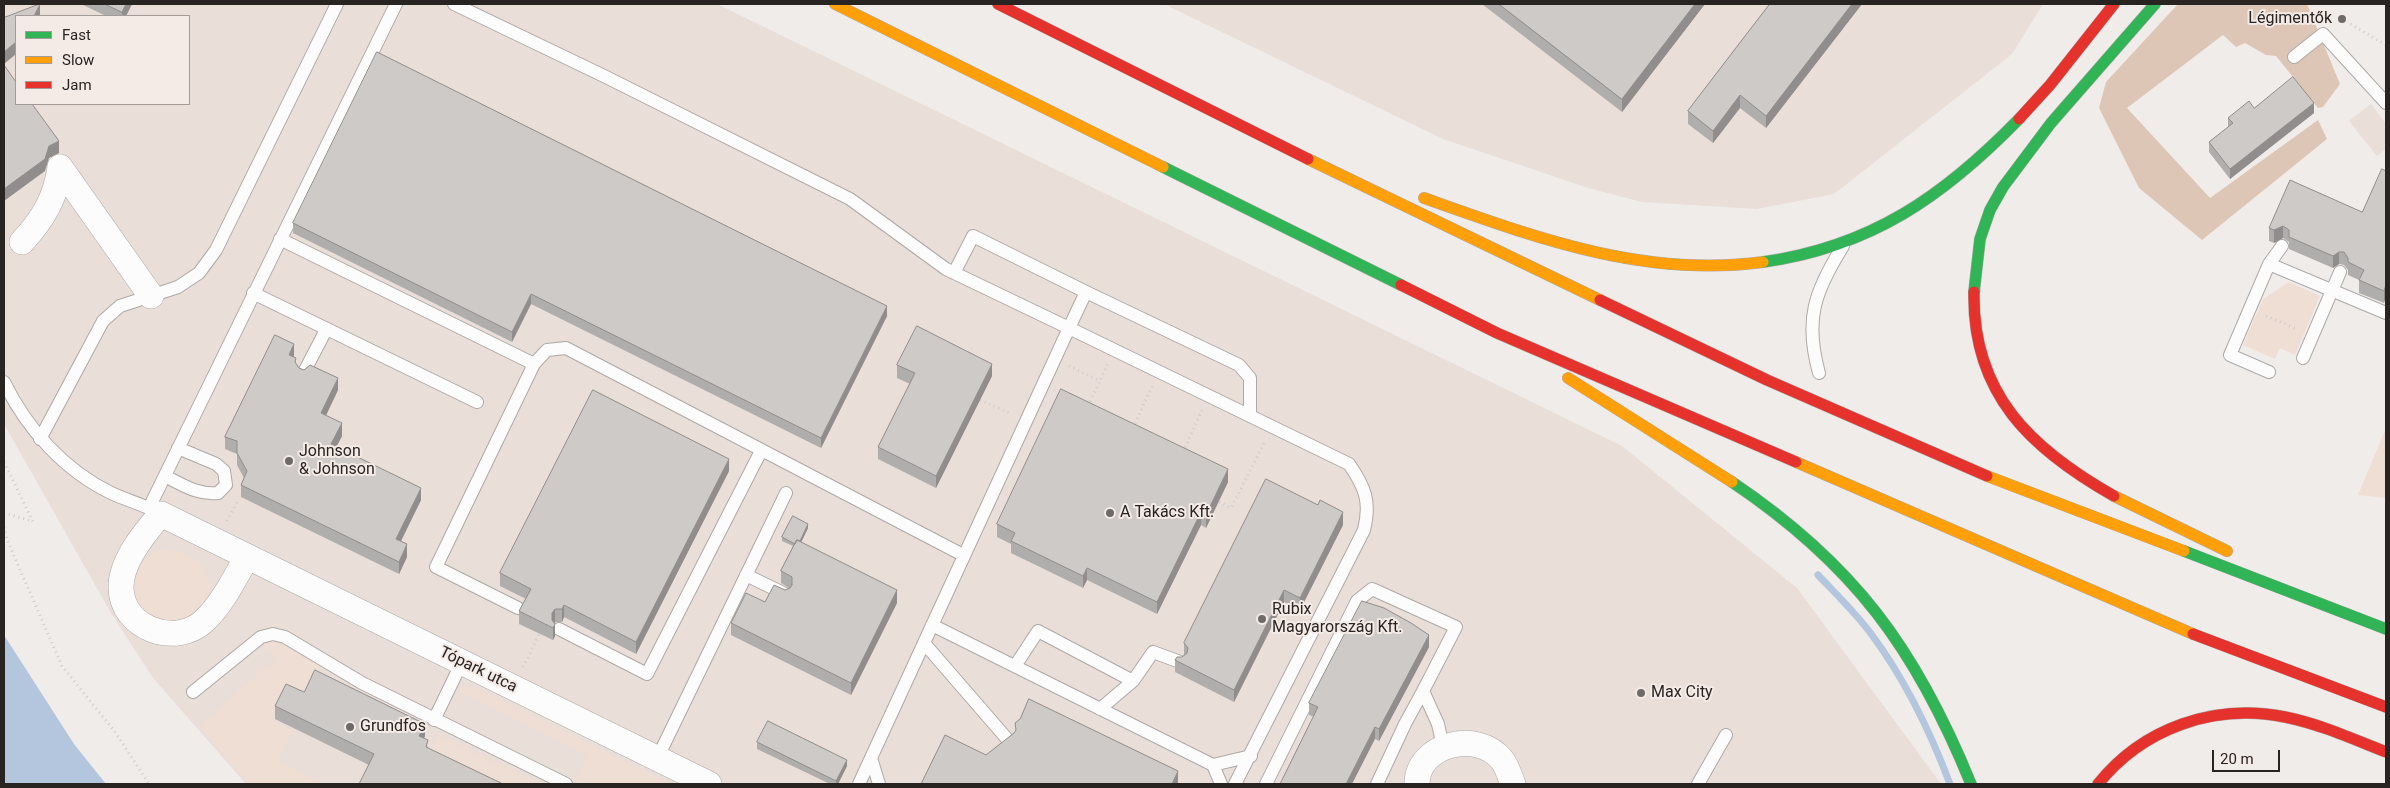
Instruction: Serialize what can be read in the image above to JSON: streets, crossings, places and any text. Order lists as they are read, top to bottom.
{
  "streets": {
    "street": ["Tópark utca"]
  },
  "places": [
    "Légimentők",
    "Johnson & Johnson",
    "A Takács Kft.",
    "Rubix Magyarország Kft.",
    "Max City",
    "Grundfos"
  ],
  "legend": ["Fast", "Slow", "Jam"],
  "scale_bar": "20 m"
}
